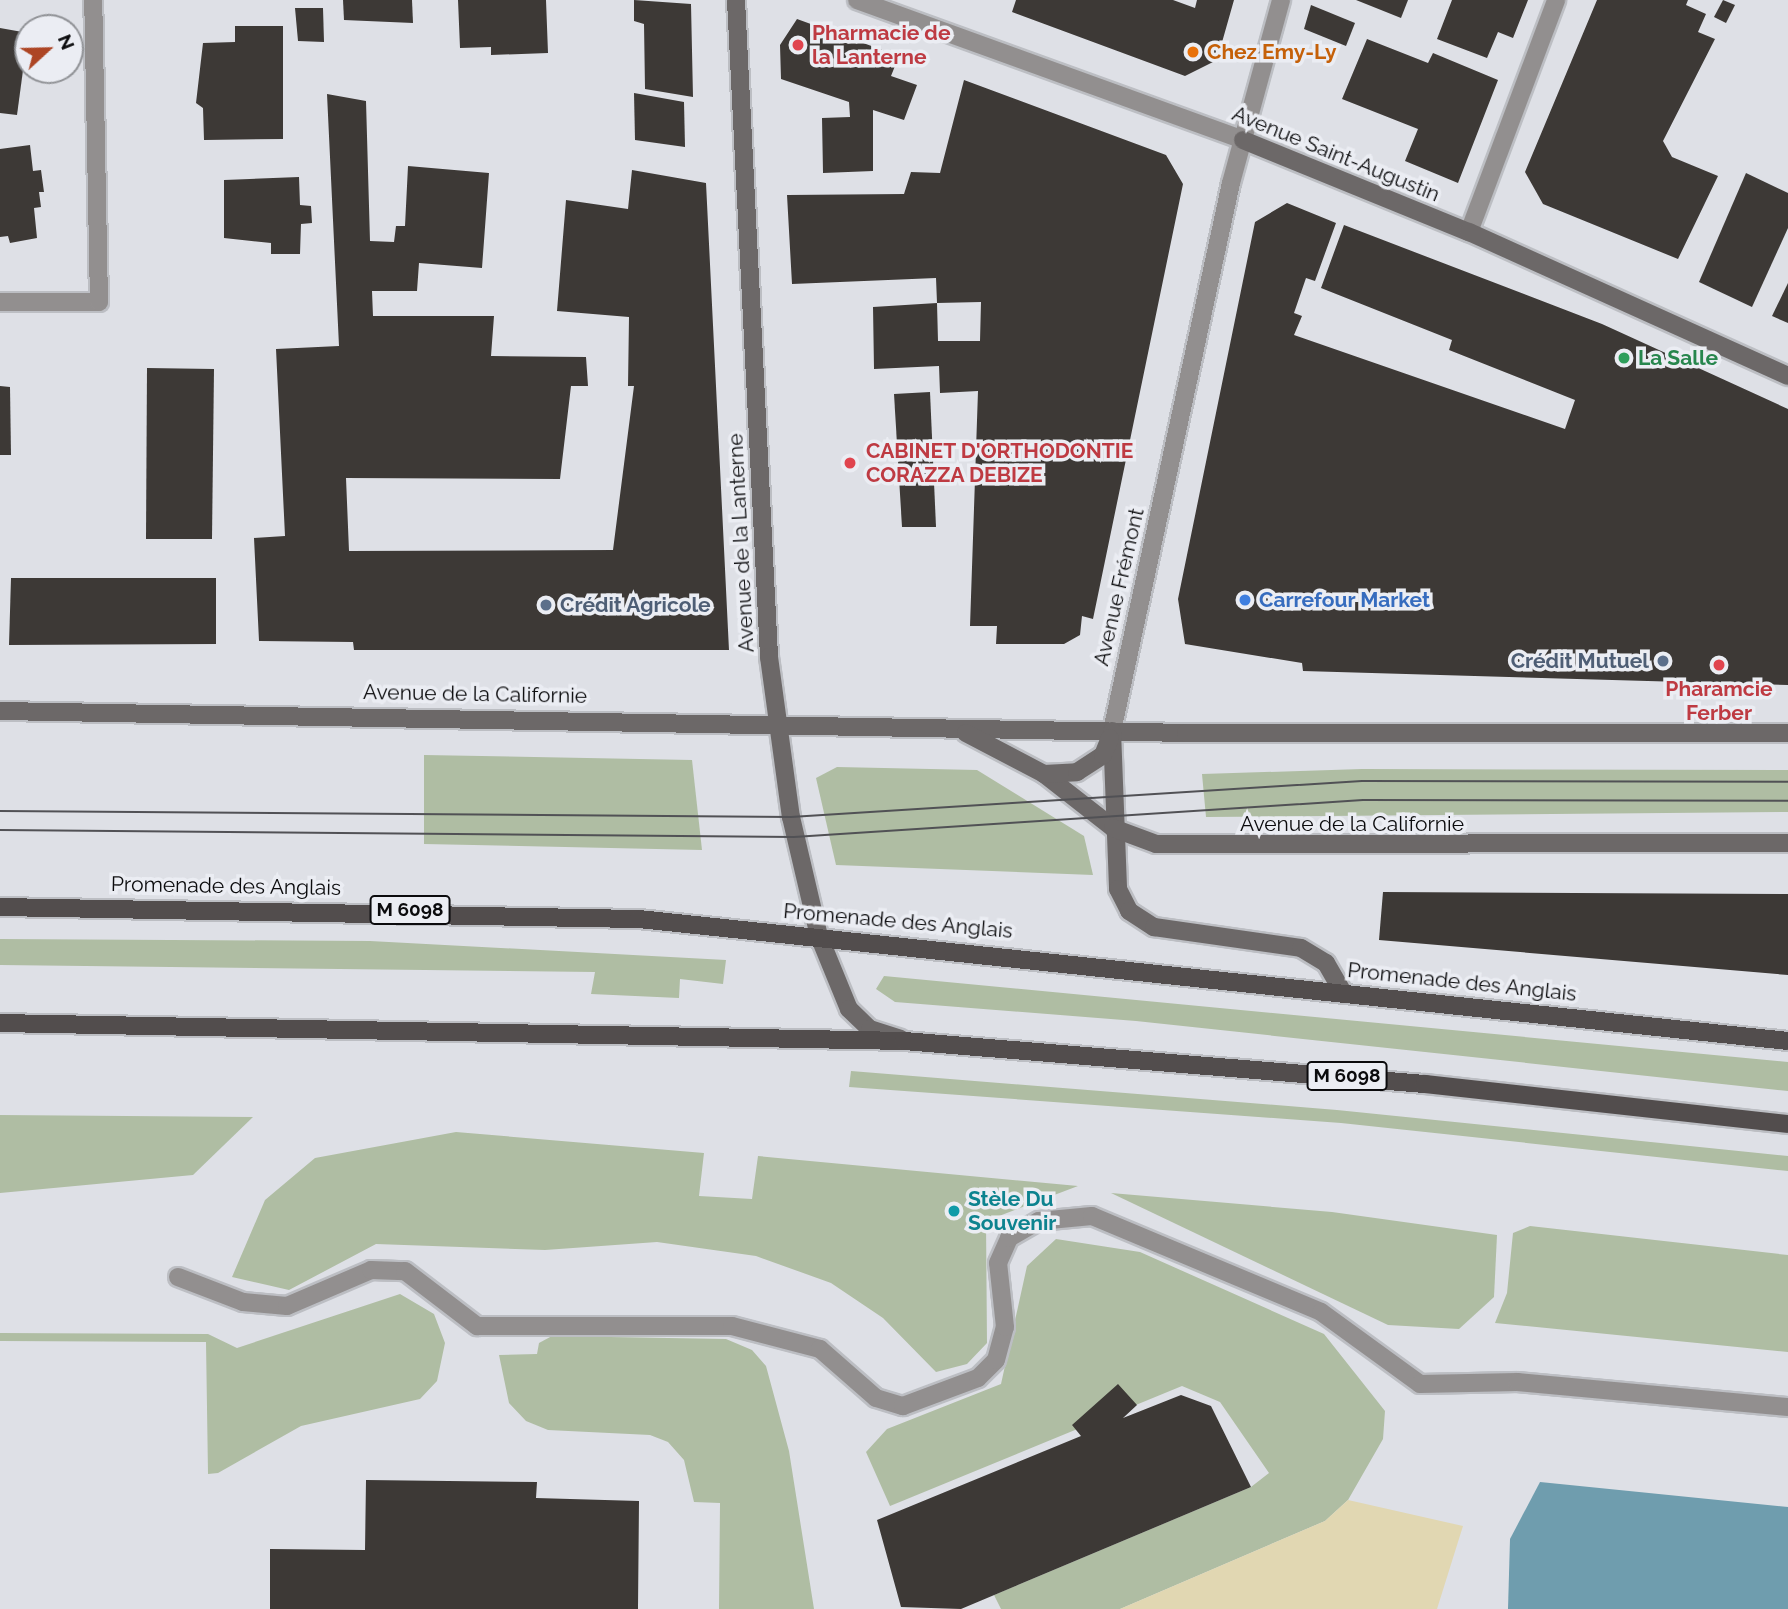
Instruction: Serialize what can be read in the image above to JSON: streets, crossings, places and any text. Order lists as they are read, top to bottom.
{
  "streets": {
    "main road": [
      "Avenue Saint-Augustin",
      "Avenue de la Lanterne",
      "Avenue Frémont",
      "Avenue de la Californie",
      "Promenade des Anglais",
      "M 6098"
    ]
  },
  "crossings": [
    ["Avenue Saint-Augustin", "Avenue Frémont"],
    ["Avenue de la Lanterne", "Avenue de la Californie"],
    ["Avenue de la Lanterne", "Promenade des Anglais"],
    ["Avenue de la Lanterne", "M 6098"],
    ["Avenue Frémont", "Avenue de la Californie"],
    ["Avenue Frémont", "Promenade des Anglais"]
  ],
  "places": [
    "Pharmacie de la Lanterne",
    "Chez Emy-Ly",
    "La Salle",
    "CABINET D'ORTHODONTIE CORAZZA DEBIZE",
    "Carrefour Market",
    "Crédit Agricole",
    "Crédit Mutuel",
    "Pharamcie Ferber",
    "Stèle Du Souvenir"
  ],
  "north": "right"
}
